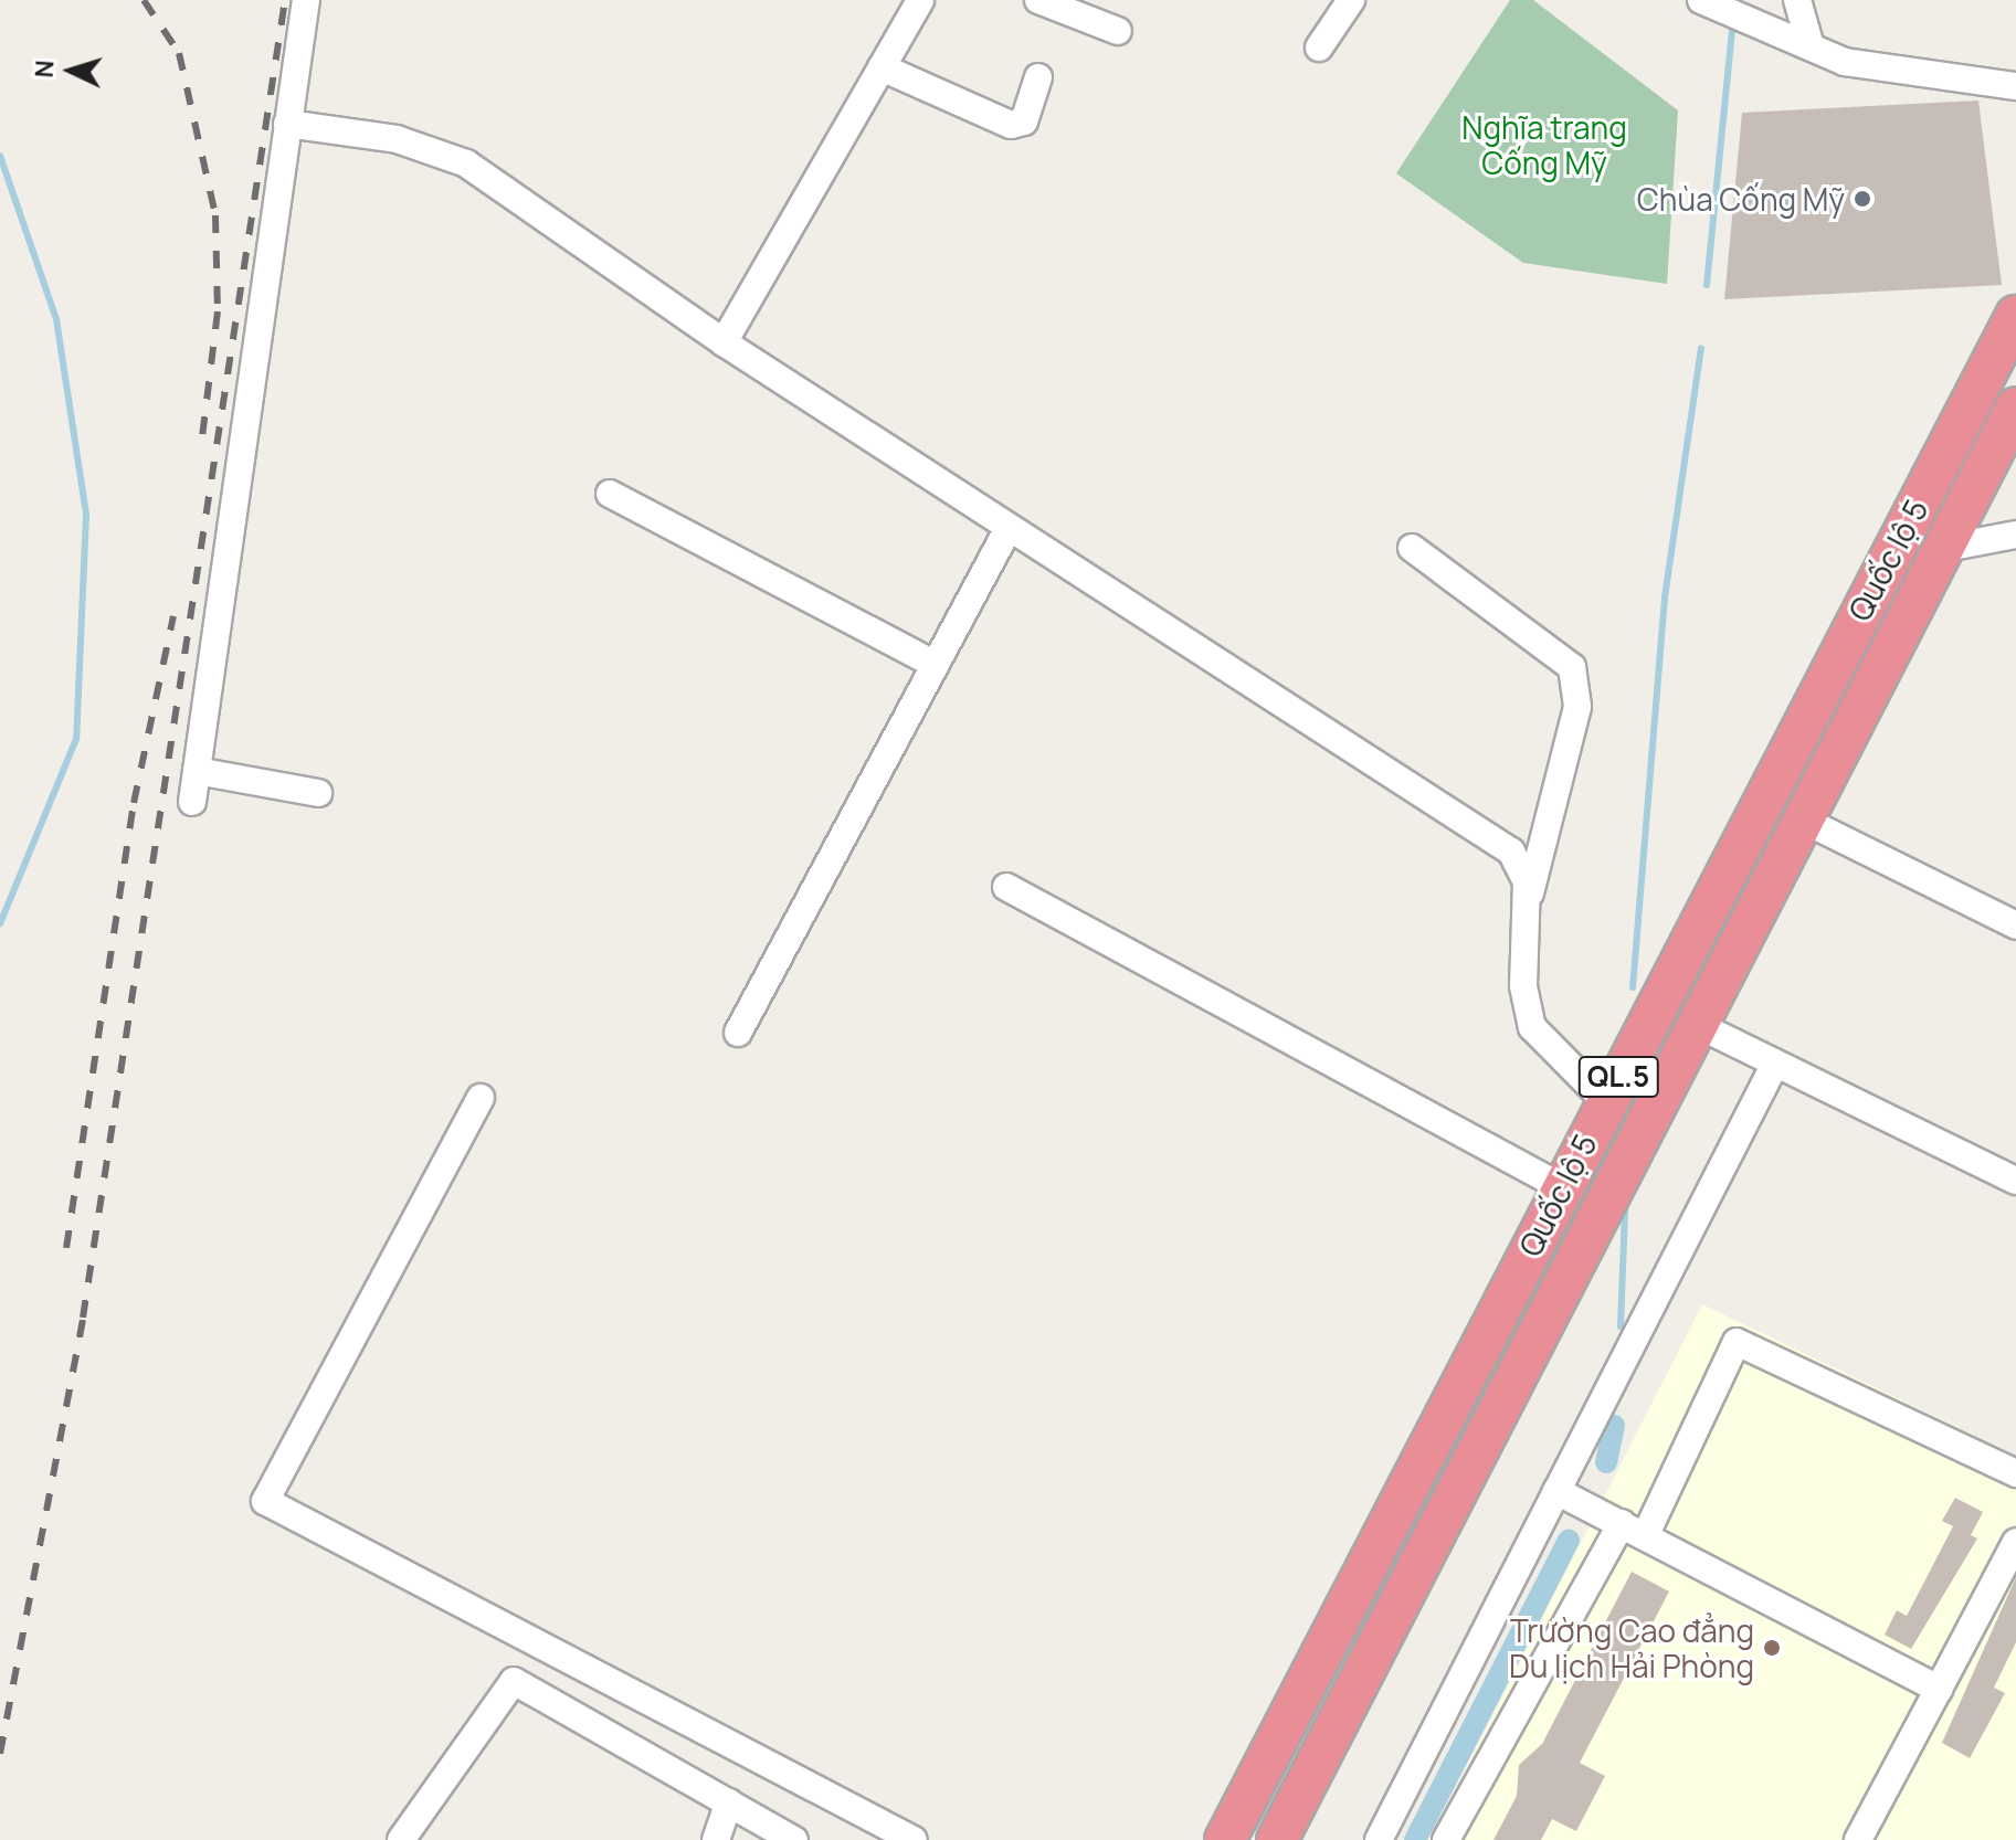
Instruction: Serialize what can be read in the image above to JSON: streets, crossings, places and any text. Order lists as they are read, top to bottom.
{
  "streets": {
    "highway": ["Quốc lộ 5", "QL.5"]
  },
  "parks": ["Nghĩa trang Cống Mỹ"],
  "places": ["Chùa Cống Mỹ", "Trường Cao đẳng Du lịch Hải Phòng"],
  "north": "left"
}
